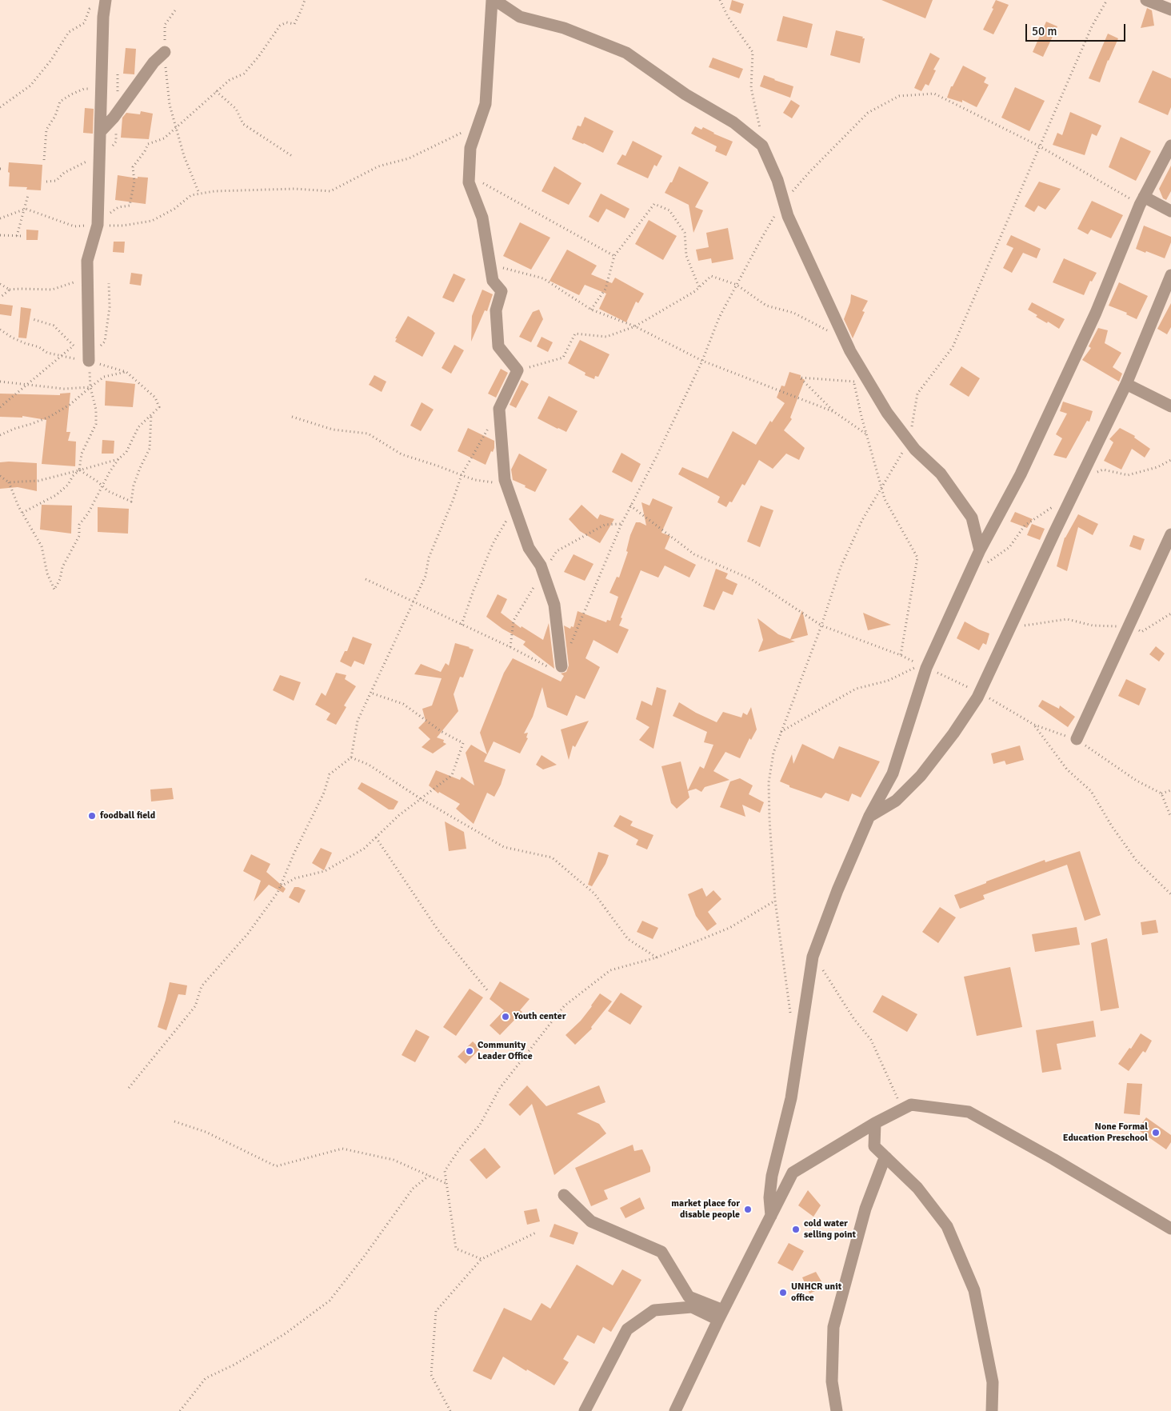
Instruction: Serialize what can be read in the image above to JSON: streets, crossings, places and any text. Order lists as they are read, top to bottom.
{
  "places": [
    "foodball field",
    "Youth center",
    "Community Leader Office",
    "None Formal Education Preschool",
    "market place for disable people",
    "cold water selling point",
    "UNHCR unit office"
  ],
  "scale_bar": "50 m"
}
